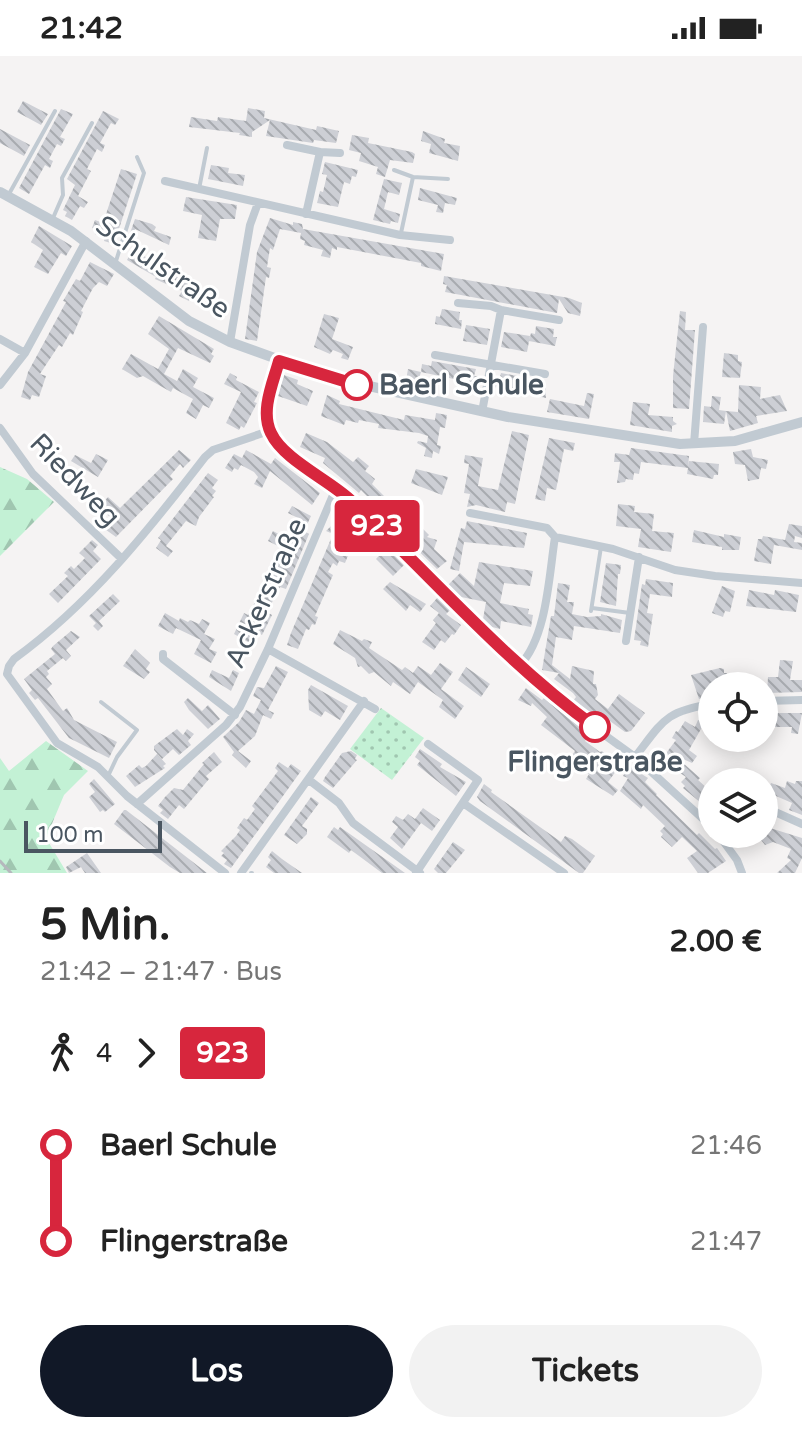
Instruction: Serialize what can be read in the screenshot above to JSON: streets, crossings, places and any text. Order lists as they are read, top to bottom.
{
  "streets": {
    "street": ["Schulstraße", "Riedweg", "Ackerstraße"]
  },
  "places": ["Baerl Schule", "Flingerstraße"],
  "lines": ["bus line 923"],
  "scale_bar": "100 m",
  "page": {
    "status": "21:42",
    "on_map": "923",
    "scale": "100 m",
    "heading": ["5 Min.", "21:42 – 21:47 · Bus", "2.00 €"],
    "legs": ["4", "923"],
    "list": [
      {
        "name": "Baerl Schule",
        "value": "21:46"
      },
      {
        "name": "Flingerstraße",
        "value": "21:47"
      }
    ],
    "buttons": ["Los", "Tickets"]
  }
}
